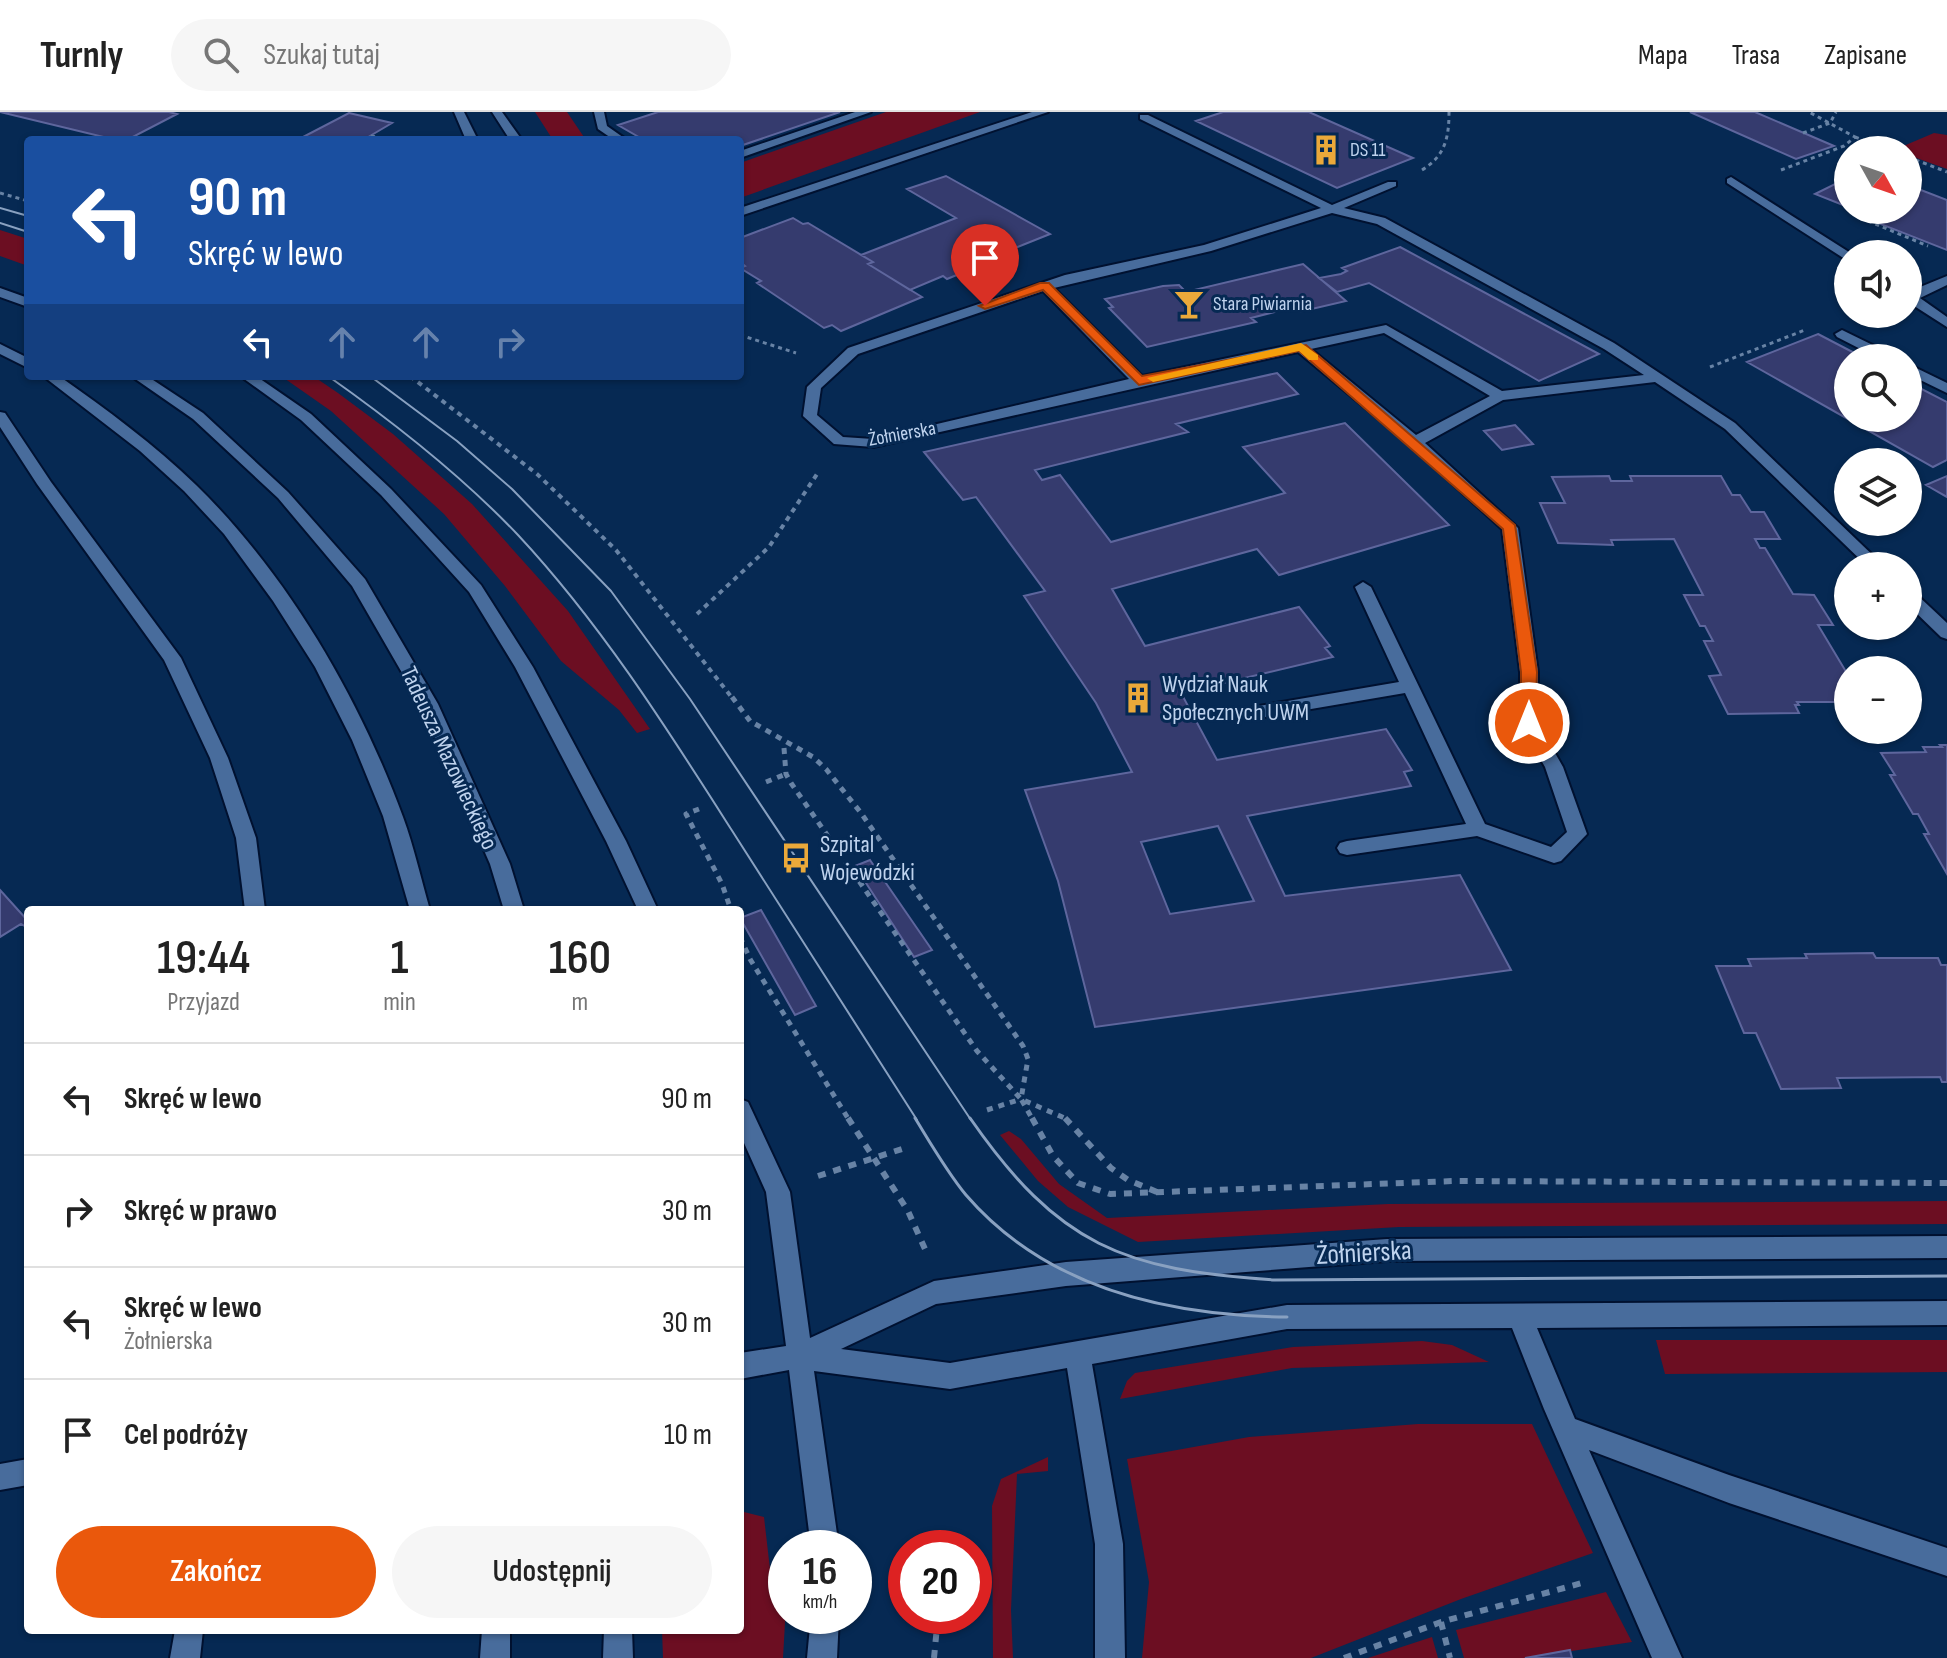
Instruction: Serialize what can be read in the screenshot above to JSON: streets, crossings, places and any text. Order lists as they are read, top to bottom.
{
  "streets": {
    "street": ["Żołnierska", "Tadeusza Mazowieckiego"]
  },
  "places": {
    "building": ["DS 11", "Wydział Nauk Społecznych UWM"],
    "bar": ["Stara Piwiarnia"],
    "bus stop": ["Szpital Wojewódzki"]
  },
  "north": "bottom right",
  "page": {
    "header": "Turnly",
    "search": "Szukaj tutaj",
    "nav": ["Mapa", "Trasa", "Zapisane"],
    "map_buttons": ["+", "−"],
    "turn": ["90 m", "Skręć w lewo"],
    "eta": [
      "19:44",
      "Przyjazd",
      "1",
      "min",
      "160",
      "m"
    ],
    "list": [
      {
        "name": "Skręć w lewo",
        "value": "90 m"
      },
      {
        "name": "Skręć w prawo",
        "value": "30 m"
      },
      {
        "name": "Skręć w lewo",
        "note": "Żołnierska",
        "value": "30 m"
      },
      {
        "name": "Cel podróży",
        "value": "10 m"
      }
    ],
    "buttons": ["Zakończ", "Udostępnij"],
    "speed": "16 km/h",
    "limit": "20"
  }
}
